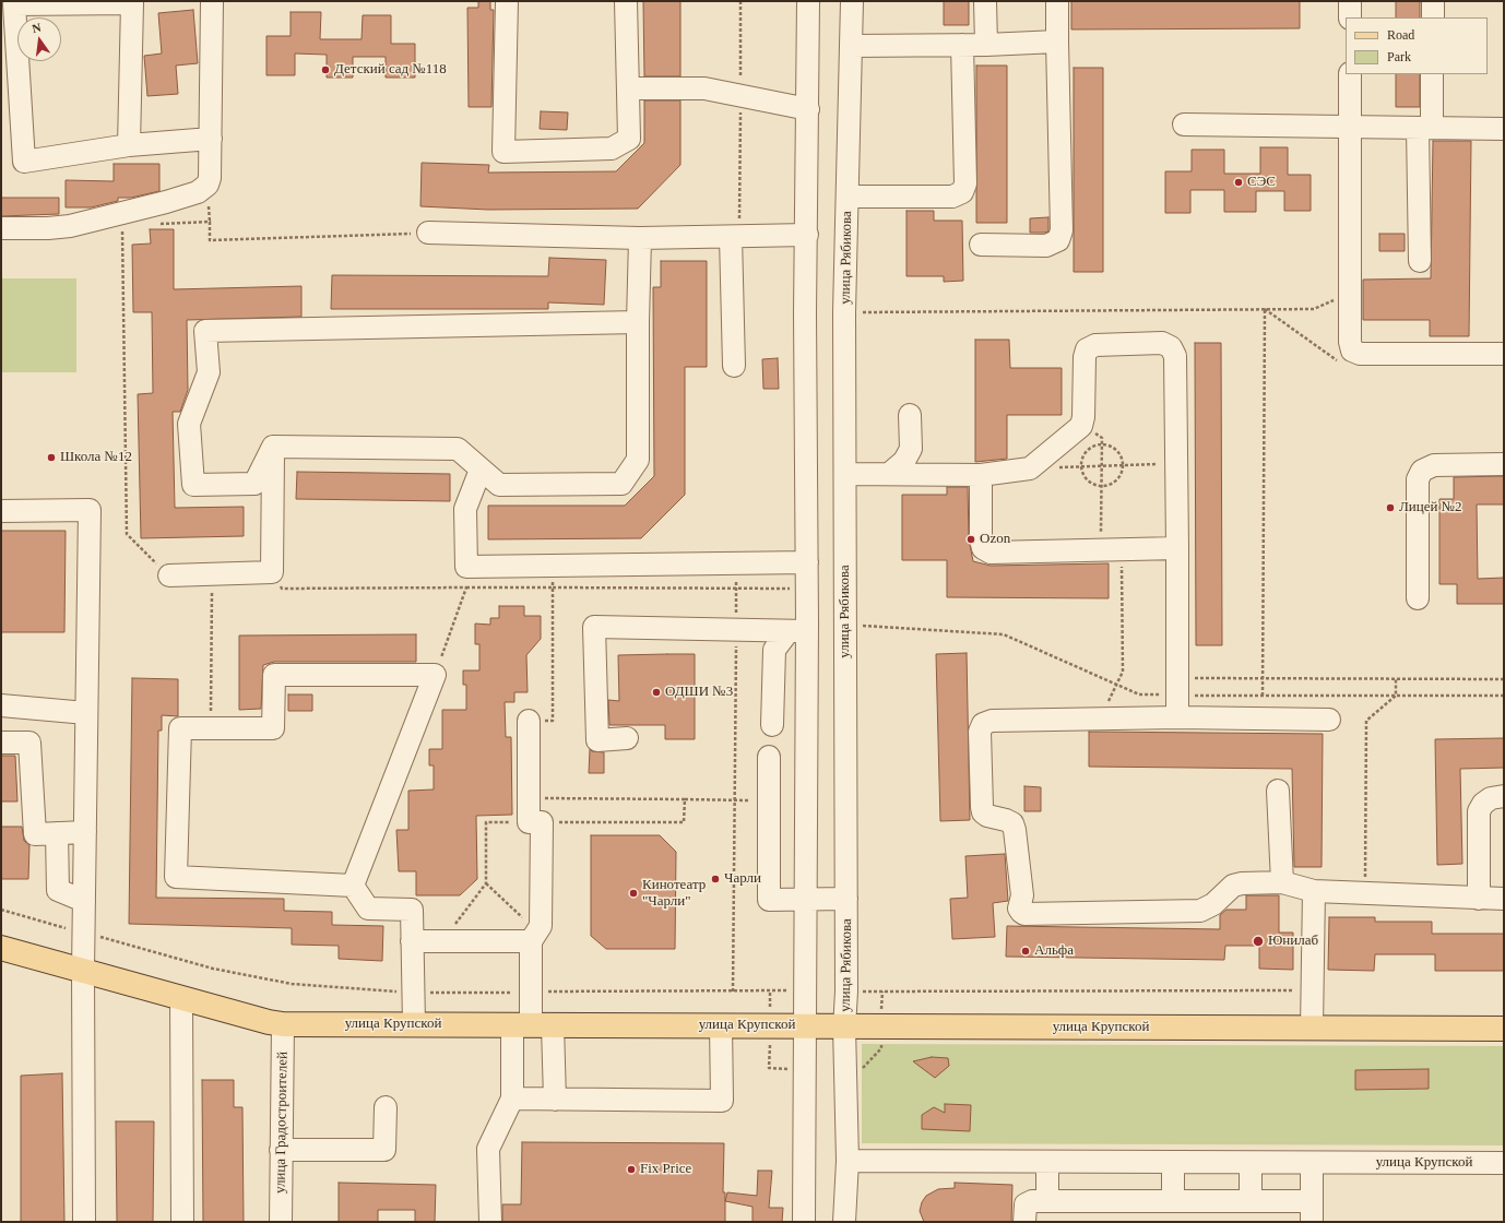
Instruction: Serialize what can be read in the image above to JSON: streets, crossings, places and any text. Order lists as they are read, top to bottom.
{
  "streets": {
    "main road": ["улица Крупской"],
    "street": ["улица Рябикова", "улица Градостроителей"]
  },
  "crossings": [
    ["улица Рябикова", "улица Крупской"],
    ["улица Крупской", "улица Градостроителей"]
  ],
  "places": [
    "Детский сад №118",
    "СЭС",
    "Школа №12",
    "Лицей №2",
    "Ozon",
    "ОДШИ №3",
    "Чарли",
    "Кинотеатр \"Чарли\"",
    "Юнилаб",
    "Альфа",
    "Fix Price"
  ],
  "legend": ["Road", "Park"],
  "north": "top"
}
